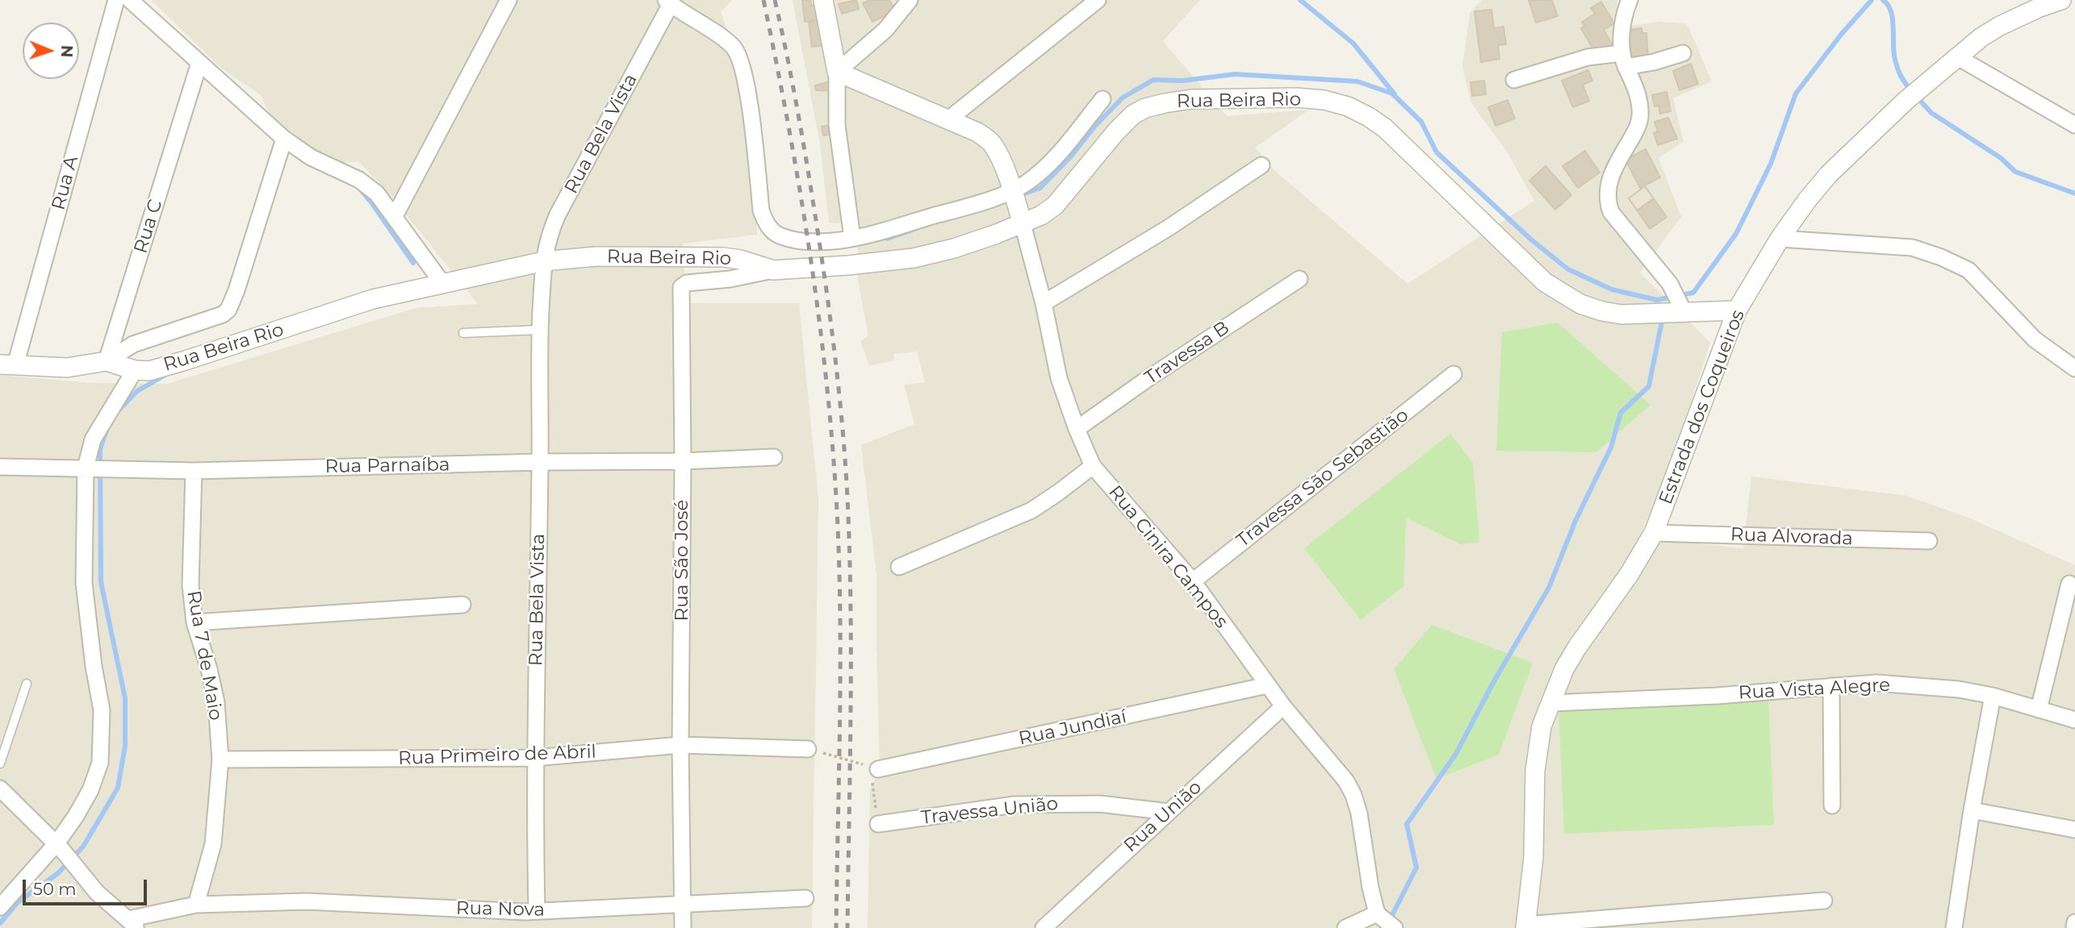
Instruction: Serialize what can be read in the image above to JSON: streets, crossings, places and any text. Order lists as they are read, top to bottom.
{
  "streets": {
    "street": [
      "Rua Beira Rio",
      "Rua Bela Vista",
      "Rua A",
      "Rua C",
      "Travessa B",
      "Estrada dos Coqueiros",
      "Rua Parnaíba",
      "Travessa São Sebastião",
      "Rua Alvorada",
      "Rua Cinira Campos",
      "Rua São José",
      "Rua 7 de Maio",
      "Rua Vista Alegre",
      "Rua Jundiaí",
      "Rua Primeiro de Abril",
      "Travessa União",
      "Rua União",
      "Rua Nova"
    ]
  },
  "crossings": [
    ["Rua Beira Rio", "Rua Bela Vista"],
    ["Rua Beira Rio", "Estrada dos Coqueiros"],
    ["Rua Beira Rio", "Rua Cinira Campos"],
    ["Rua Beira Rio", "Rua São José"],
    ["Rua Bela Vista", "Rua Parnaíba"],
    ["Rua Bela Vista", "Rua Primeiro de Abril"],
    ["Rua Bela Vista", "Rua Nova"],
    ["Rua A", "Rua C"],
    ["Travessa B", "Rua Cinira Campos"],
    ["Estrada dos Coqueiros", "Rua Alvorada"],
    ["Estrada dos Coqueiros", "Rua Vista Alegre"],
    ["Rua Parnaíba", "Rua São José"],
    ["Rua Parnaíba", "Rua 7 de Maio"],
    ["Travessa São Sebastião", "Rua Cinira Campos"],
    ["Rua Cinira Campos", "Rua Jundiaí"],
    ["Rua Cinira Campos", "Rua União"],
    ["Rua São José", "Rua Primeiro de Abril"],
    ["Rua São José", "Rua Nova"],
    ["Rua 7 de Maio", "Rua Primeiro de Abril"],
    ["Rua 7 de Maio", "Rua Nova"],
    ["Travessa União", "Rua União"]
  ],
  "scale_bar": "50 m",
  "north": "right"
}
